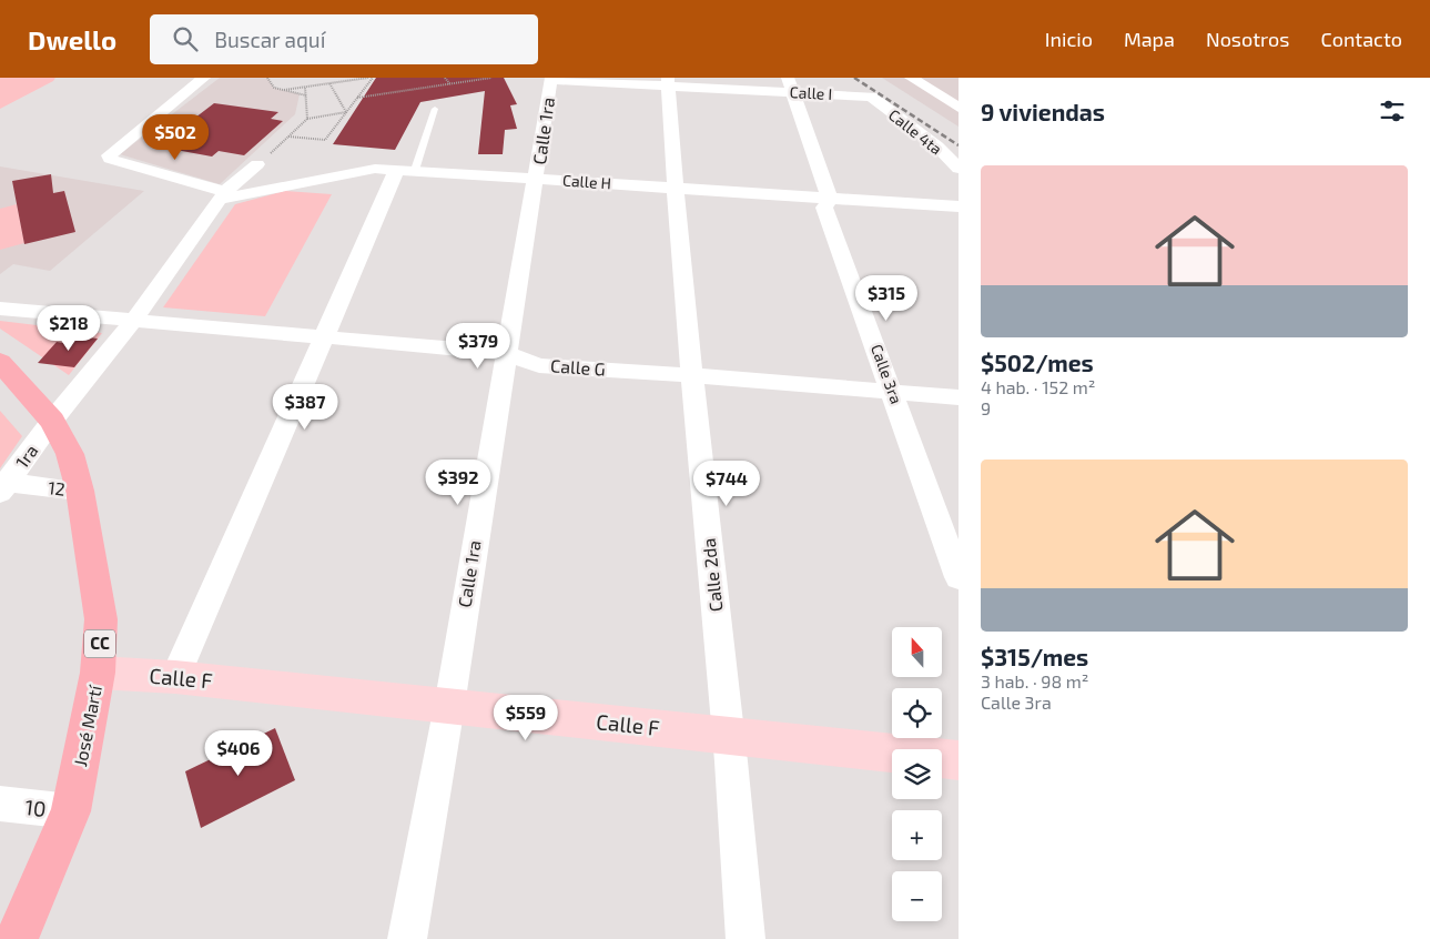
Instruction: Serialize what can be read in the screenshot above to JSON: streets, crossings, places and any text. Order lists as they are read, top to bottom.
{
  "streets": {
    "main road": ["CC", "Calle F", "José Martí"],
    "street": [
      "Calle I",
      "Calle 1ra",
      "Calle 4ta",
      "Calle H",
      "Calle G",
      "Calle 3ra",
      "1ra",
      "12",
      "Calle 2da",
      "10"
    ]
  },
  "crossings": [
    ["Calle I", "Calle 1ra"],
    ["Calle I", "Calle 4ta"],
    ["Calle I", "Calle 3ra"],
    ["Calle I", "Calle 2da"],
    ["Calle 1ra", "Calle H"],
    ["Calle 1ra", "Calle G"],
    ["Calle 1ra", "Calle F"],
    ["Calle H", "Calle 3ra"],
    ["Calle H", "1ra"],
    ["Calle H", "Calle 2da"],
    ["Calle G", "Calle 3ra"],
    ["Calle G", "1ra"],
    ["Calle G", "Calle 2da"],
    ["1ra", "12"],
    ["1ra", "José Martí"],
    ["12", "José Martí"],
    ["Calle 2da", "Calle F"],
    ["Calle F", "José Martí"],
    ["José Martí", "10"]
  ],
  "north": "top",
  "page": {
    "header": "Dwello",
    "search": "Buscar aquí",
    "nav": [
      "Inicio",
      "Mapa",
      "Nosotros",
      "Contacto"
    ],
    "heading": "9 viviendas",
    "price": [
      "$502",
      "$315",
      "$218",
      "$379",
      "$387",
      "$392",
      "$744",
      "$559",
      "$406"
    ],
    "list": [
      {
        "name": "$502/mes",
        "note": "4 hab. · 152 m² · 9"
      },
      {
        "name": "$315/mes",
        "note": "3 hab. · 98 m² · Calle 3ra"
      }
    ],
    "map_buttons": ["+", "−"]
  }
}
